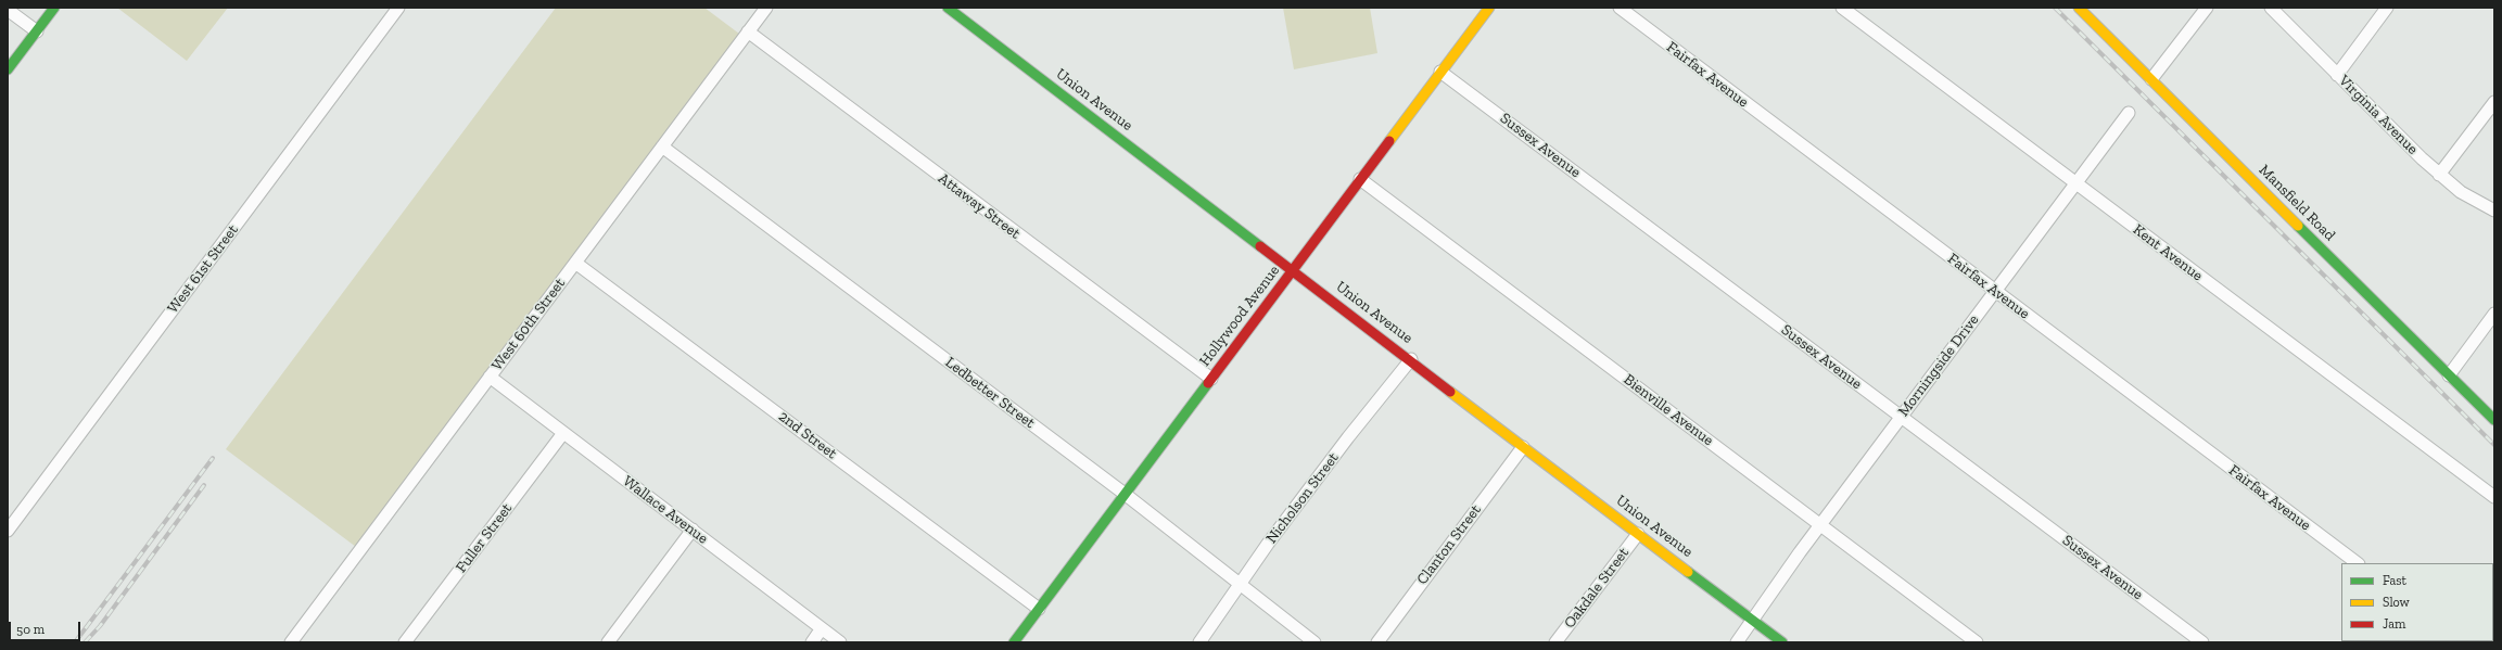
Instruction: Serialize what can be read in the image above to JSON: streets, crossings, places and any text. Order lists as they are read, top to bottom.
{
  "streets": {
    "main road": ["Union Avenue", "Mansfield Road", "Hollywood Avenue"],
    "street": [
      "Fairfax Avenue",
      "Virginia Avenue",
      "Sussex Avenue",
      "Attaway Street",
      "Kent Avenue",
      "West 61st Street",
      "West 60th Street",
      "Morningside Drive",
      "Ledbetter Street",
      "Bienville Avenue",
      "2nd Street",
      "Nicholson Street",
      "Wallace Avenue",
      "Fuller Street",
      "Clanton Street",
      "Oakdale Street"
    ]
  },
  "crossings": [
    ["Fairfax Avenue", "Morningside Drive"],
    ["Union Avenue", "Hollywood Avenue"],
    ["Union Avenue", "Morningside Drive"],
    ["Union Avenue", "Nicholson Street"],
    ["Union Avenue", "Clanton Street"],
    ["Union Avenue", "Oakdale Street"],
    ["Sussex Avenue", "Hollywood Avenue"],
    ["Sussex Avenue", "Morningside Drive"],
    ["Attaway Street", "Hollywood Avenue"],
    ["Attaway Street", "West 60th Street"],
    ["Kent Avenue", "Morningside Drive"],
    ["Hollywood Avenue", "Ledbetter Street"],
    ["Hollywood Avenue", "Bienville Avenue"],
    ["Hollywood Avenue", "2nd Street"],
    ["West 60th Street", "Ledbetter Street"],
    ["West 60th Street", "2nd Street"],
    ["West 60th Street", "Wallace Avenue"],
    ["Morningside Drive", "Bienville Avenue"],
    ["Ledbetter Street", "Nicholson Street"],
    ["Wallace Avenue", "Fuller Street"]
  ],
  "legend": ["Fast", "Slow", "Jam"],
  "scale_bar": "50 m"
}
